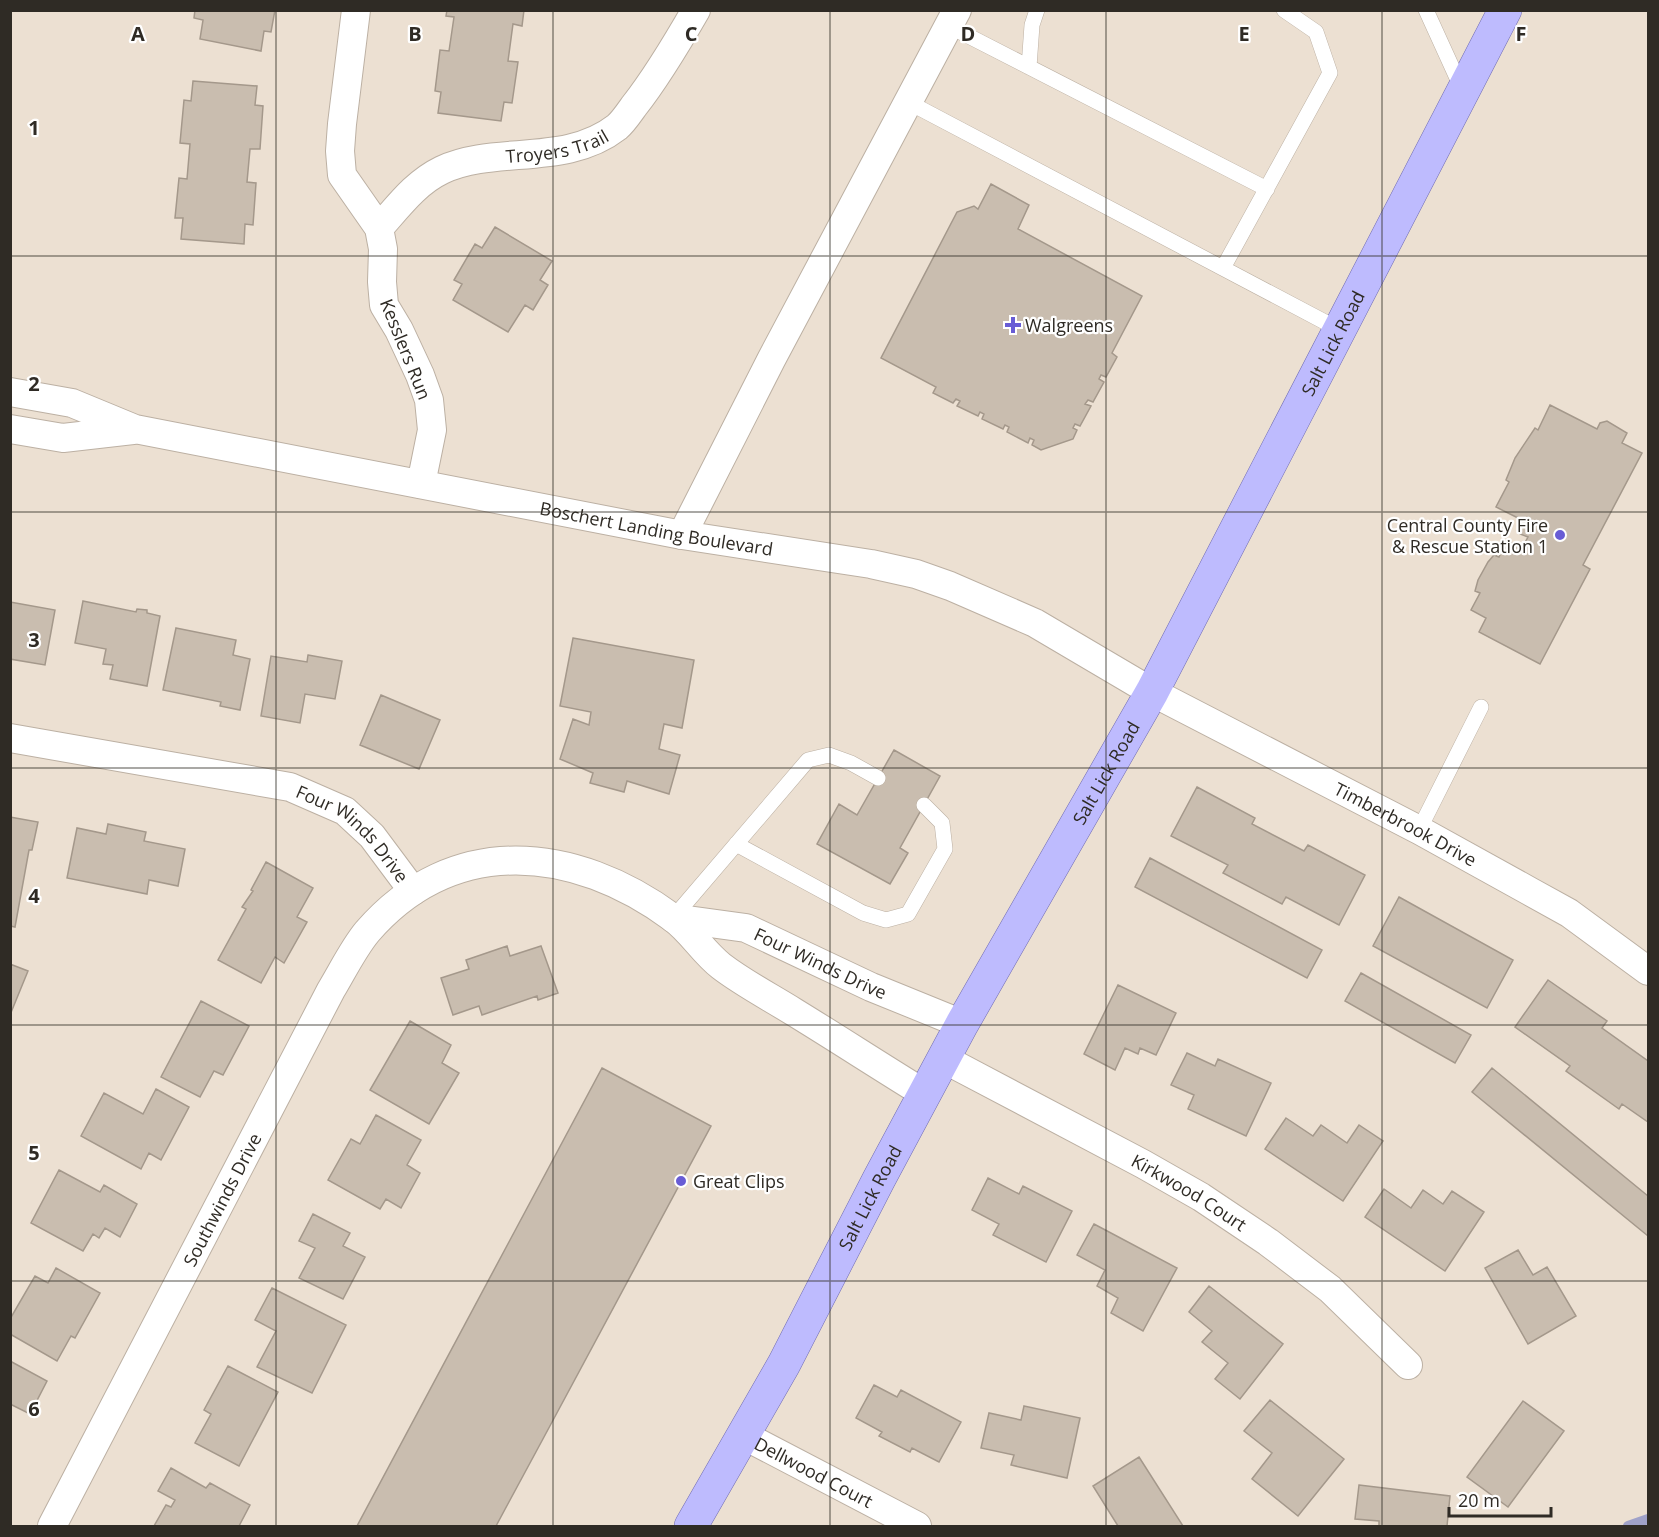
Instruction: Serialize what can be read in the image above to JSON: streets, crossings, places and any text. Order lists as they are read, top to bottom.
{
  "streets": {
    "main road": ["Salt Lick Road"],
    "street": [
      "Troyers Trail",
      "Kesslers Run",
      "Boschert Landing Boulevard",
      "Timberbrook Drive",
      "Four Winds Drive",
      "Kirkwood Court",
      "Southwinds Drive",
      "Dellwood Court"
    ]
  },
  "crossings": [
    ["Troyers Trail", "Kesslers Run"],
    ["Salt Lick Road", "Boschert Landing Boulevard"],
    ["Salt Lick Road", "Timberbrook Drive"],
    ["Salt Lick Road", "Four Winds Drive"],
    ["Salt Lick Road", "Kirkwood Court"],
    ["Salt Lick Road", "Dellwood Court"],
    ["Kesslers Run", "Boschert Landing Boulevard"],
    ["Boschert Landing Boulevard", "Timberbrook Drive"],
    ["Four Winds Drive", "Southwinds Drive"]
  ],
  "places": {
    "health": ["Walgreens"],
    "other": ["Central County Fire & Rescue Station 1", "Great Clips"]
  },
  "scale_bar": "20 m",
  "grid": {
    "columns": [
      "A",
      "B",
      "C",
      "D",
      "E",
      "F"
    ],
    "rows": [
      "1",
      "2",
      "3",
      "4",
      "5",
      "6"
    ]
  }
}
